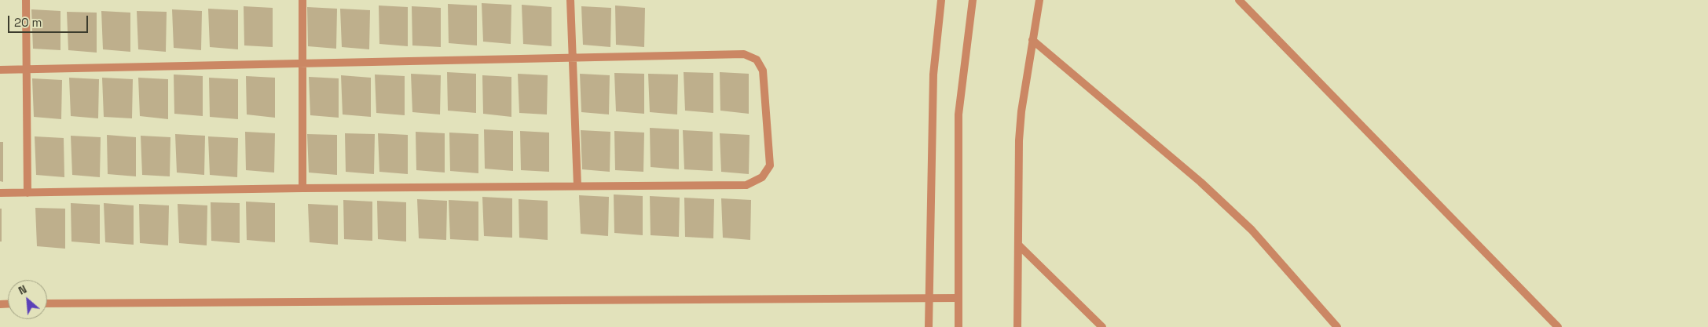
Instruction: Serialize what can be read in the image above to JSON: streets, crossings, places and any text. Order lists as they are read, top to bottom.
{
  "scale_bar": "20 m",
  "north": "top left"
}
